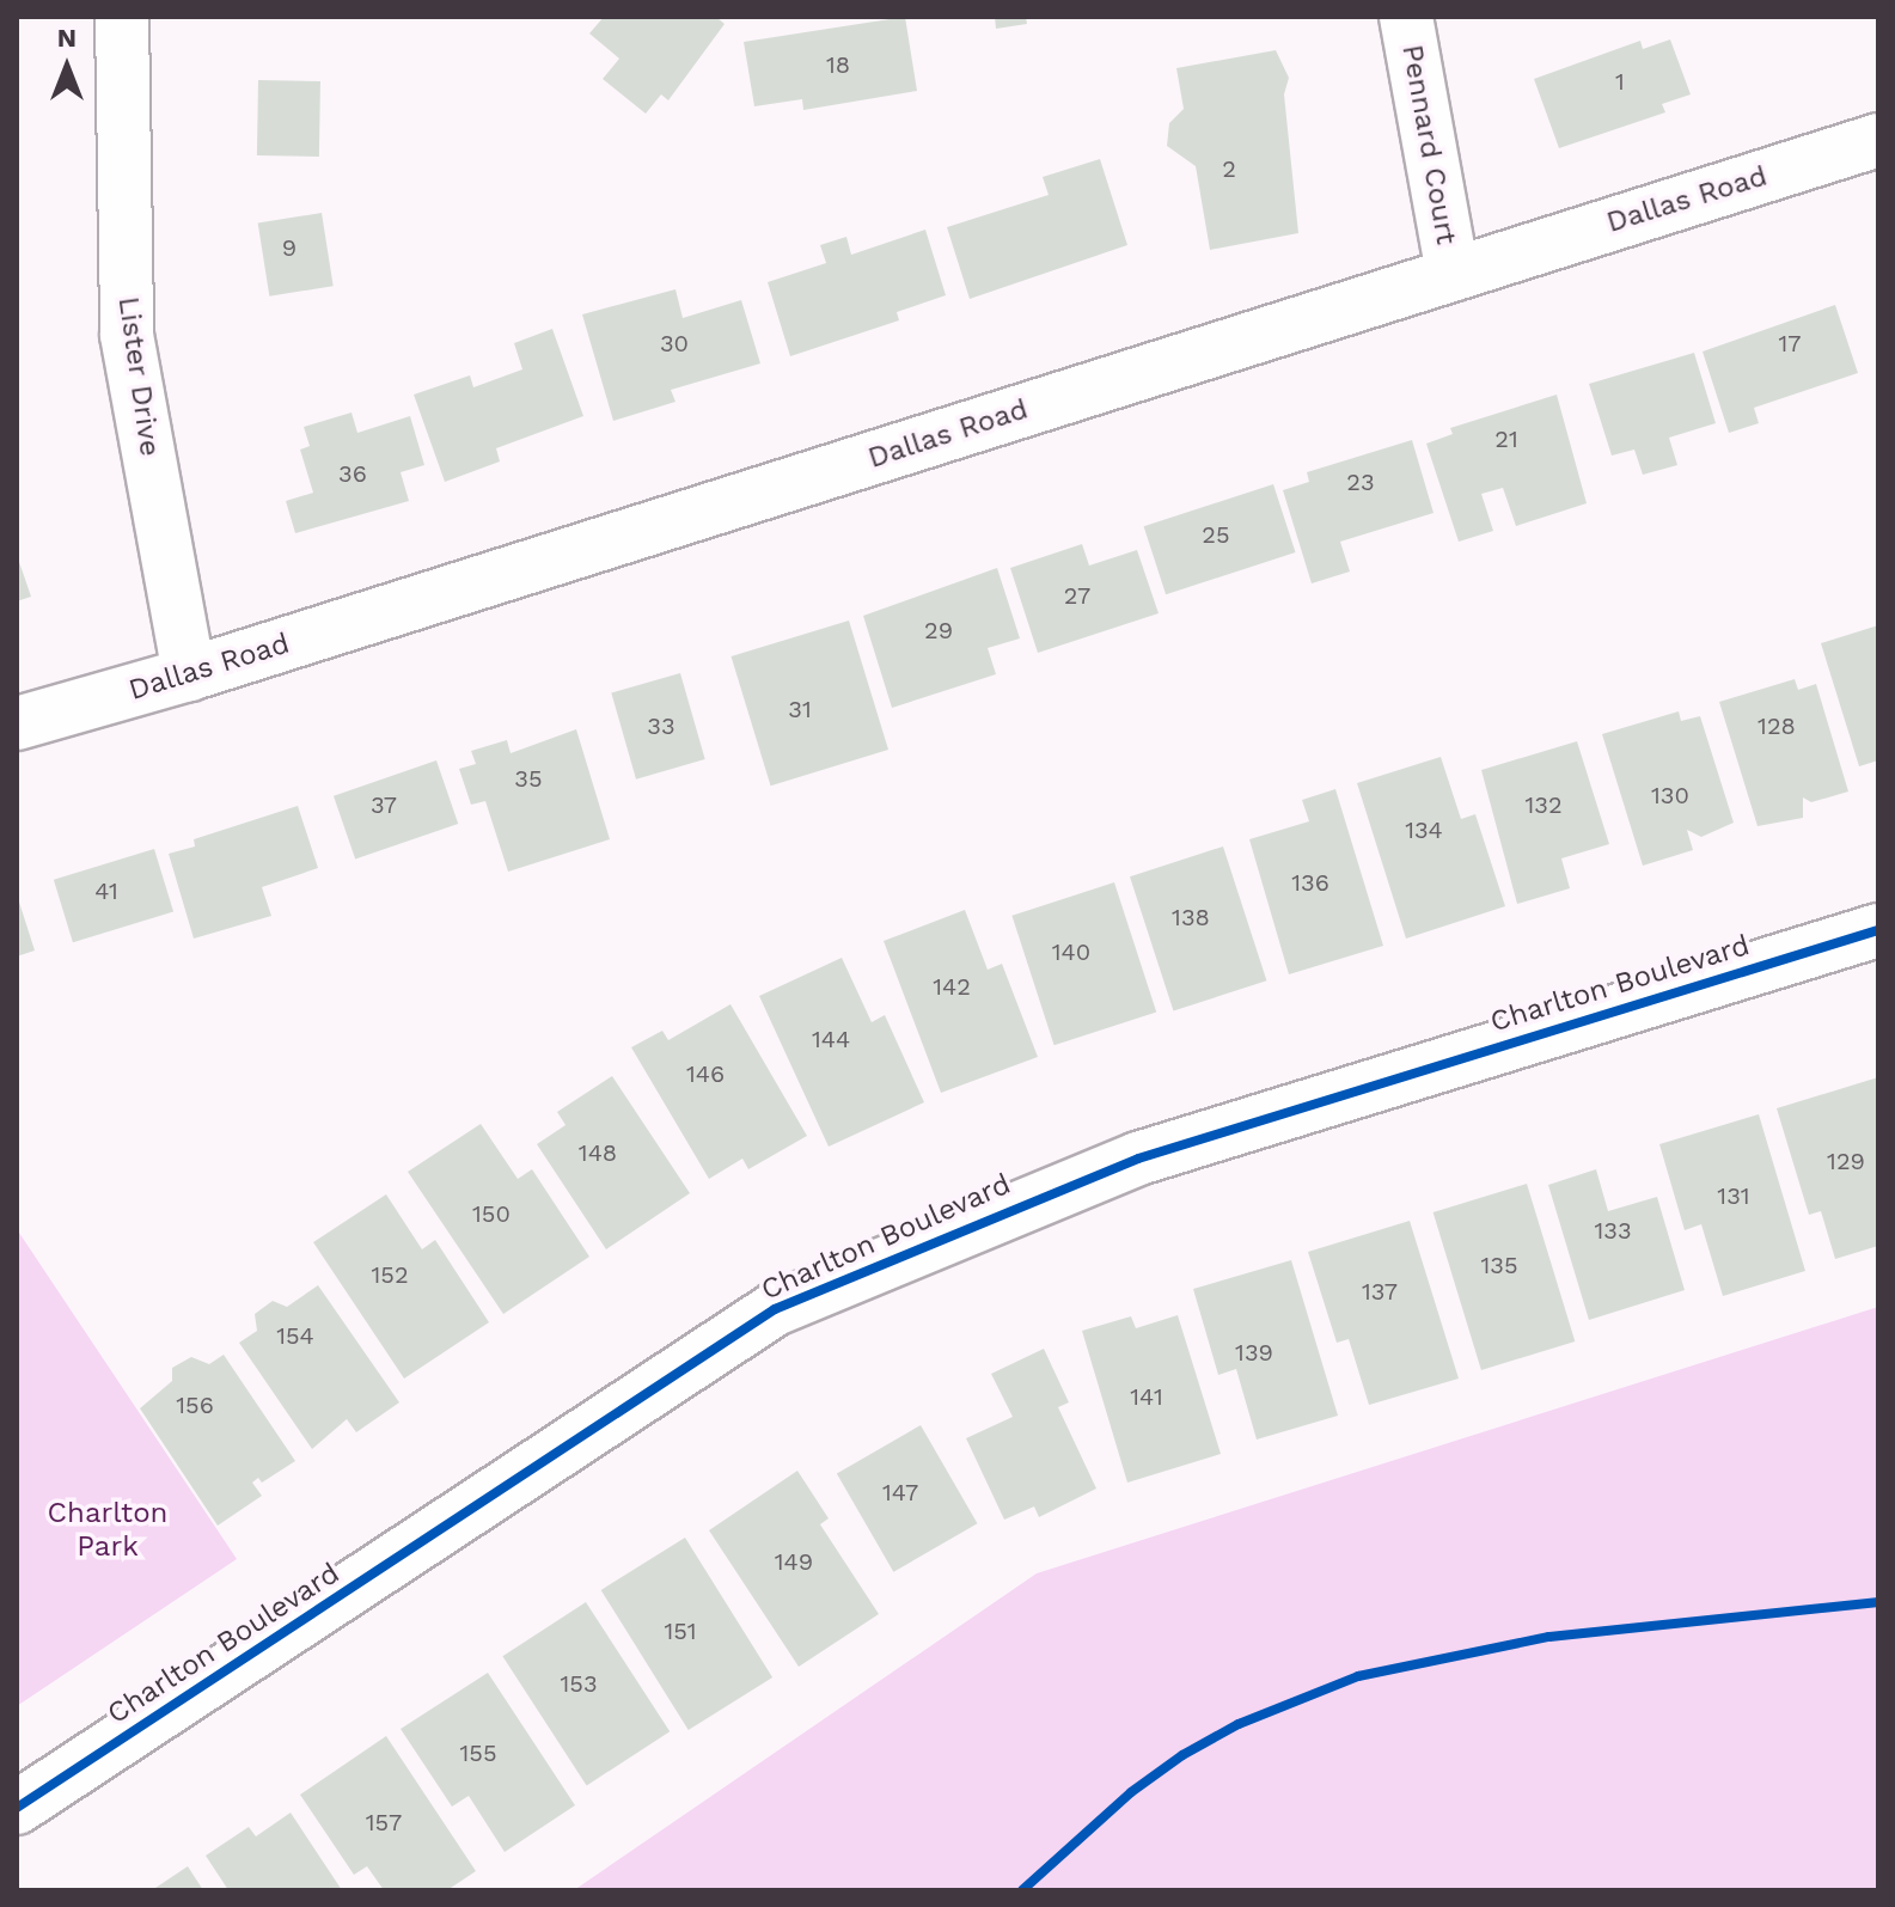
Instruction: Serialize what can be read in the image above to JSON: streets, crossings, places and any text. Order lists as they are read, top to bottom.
{
  "streets": {
    "street": [
      "Pennard Court",
      "Dallas Road",
      "Lister Drive",
      "Charlton Boulevard"
    ]
  },
  "crossings": [
    ["Pennard Court", "Dallas Road"],
    ["Dallas Road", "Lister Drive"]
  ],
  "parks": ["Charlton Park"],
  "house_numbers": [
    "18",
    "1",
    "2",
    "9",
    "30",
    "17",
    "21",
    "36",
    "23",
    "25",
    "27",
    "29",
    "31",
    "33",
    "128",
    "35",
    "130",
    "37",
    "132",
    "134",
    "136",
    "41",
    "138",
    "140",
    "142",
    "144",
    "146",
    "148",
    "129",
    "131",
    "150",
    "133",
    "135",
    "152",
    "137",
    "154",
    "139",
    "141",
    "156",
    "147",
    "149",
    "151",
    "153",
    "155",
    "157"
  ],
  "north": "top"
}
